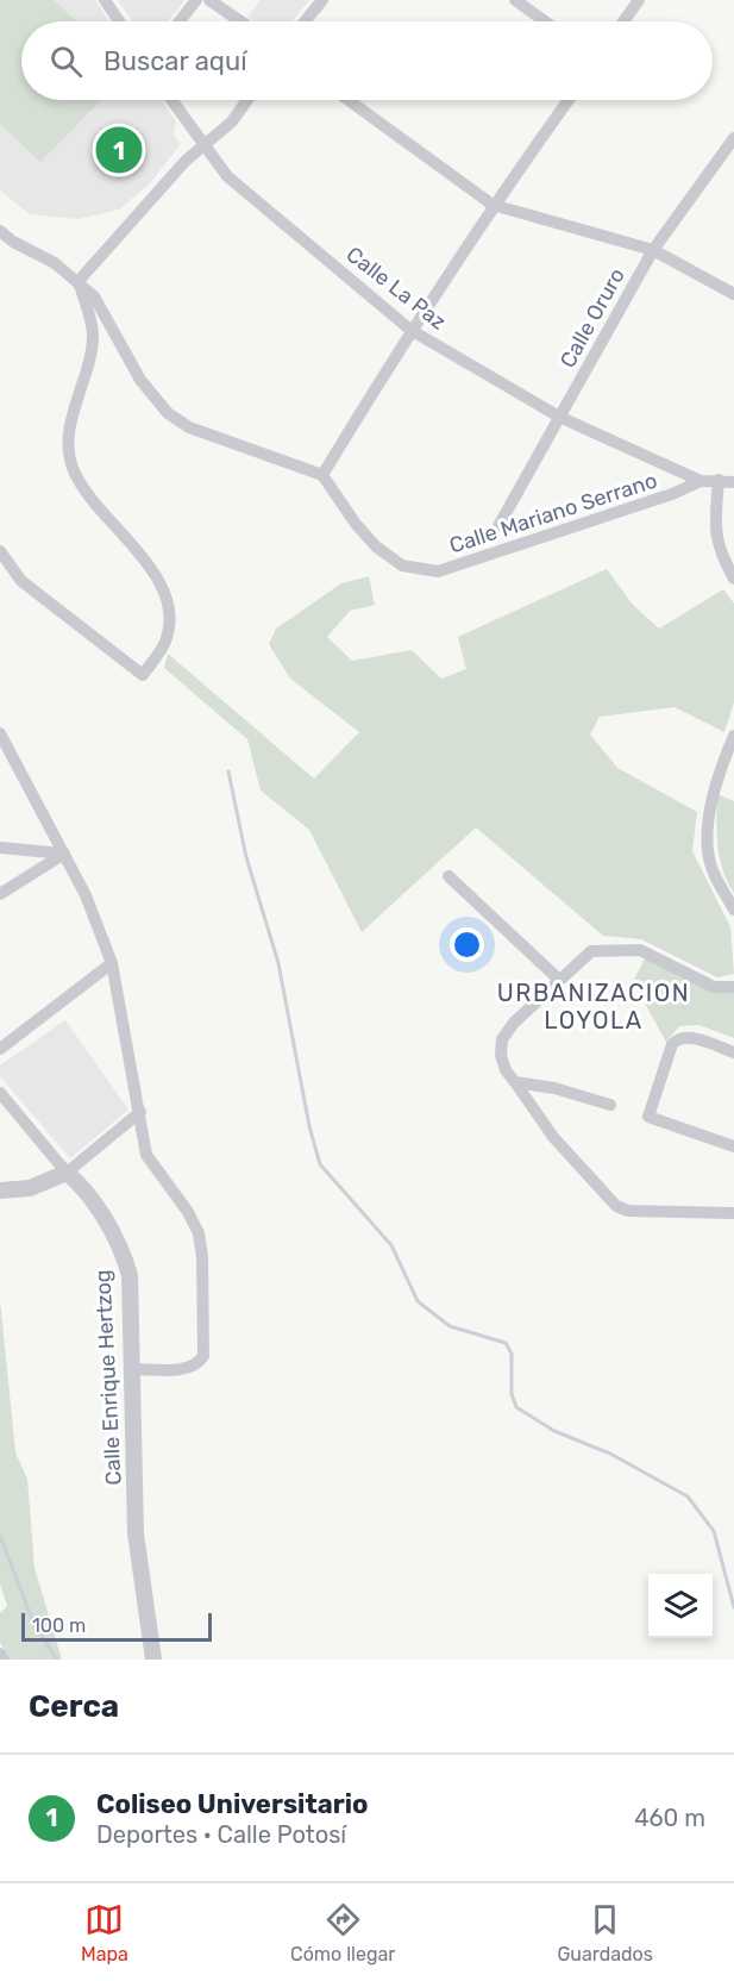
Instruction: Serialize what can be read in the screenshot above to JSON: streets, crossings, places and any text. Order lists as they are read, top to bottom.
{
  "streets": {
    "street": [
      "Calle La Paz",
      "Calle Oruro",
      "Calle Mariano Serrano",
      "Calle Enrique Hertzog"
    ]
  },
  "crossings": [
    ["Calle La Paz", "Calle Oruro"],
    ["Calle La Paz", "Calle Mariano Serrano"]
  ],
  "districts": ["URBANIZACION LOYOLA"],
  "scale_bar": "100 m",
  "page": {
    "search": "Buscar aquí",
    "pins": "1",
    "scale": "100 m",
    "heading": "Cerca",
    "list": [
      {
        "mark": "1",
        "name": "Coliseo Universitario",
        "note": "Deportes · Calle Potosí",
        "value": "460 m"
      }
    ],
    "nav": ["Mapa", "Cómo llegar", "Guardados"]
  }
}
